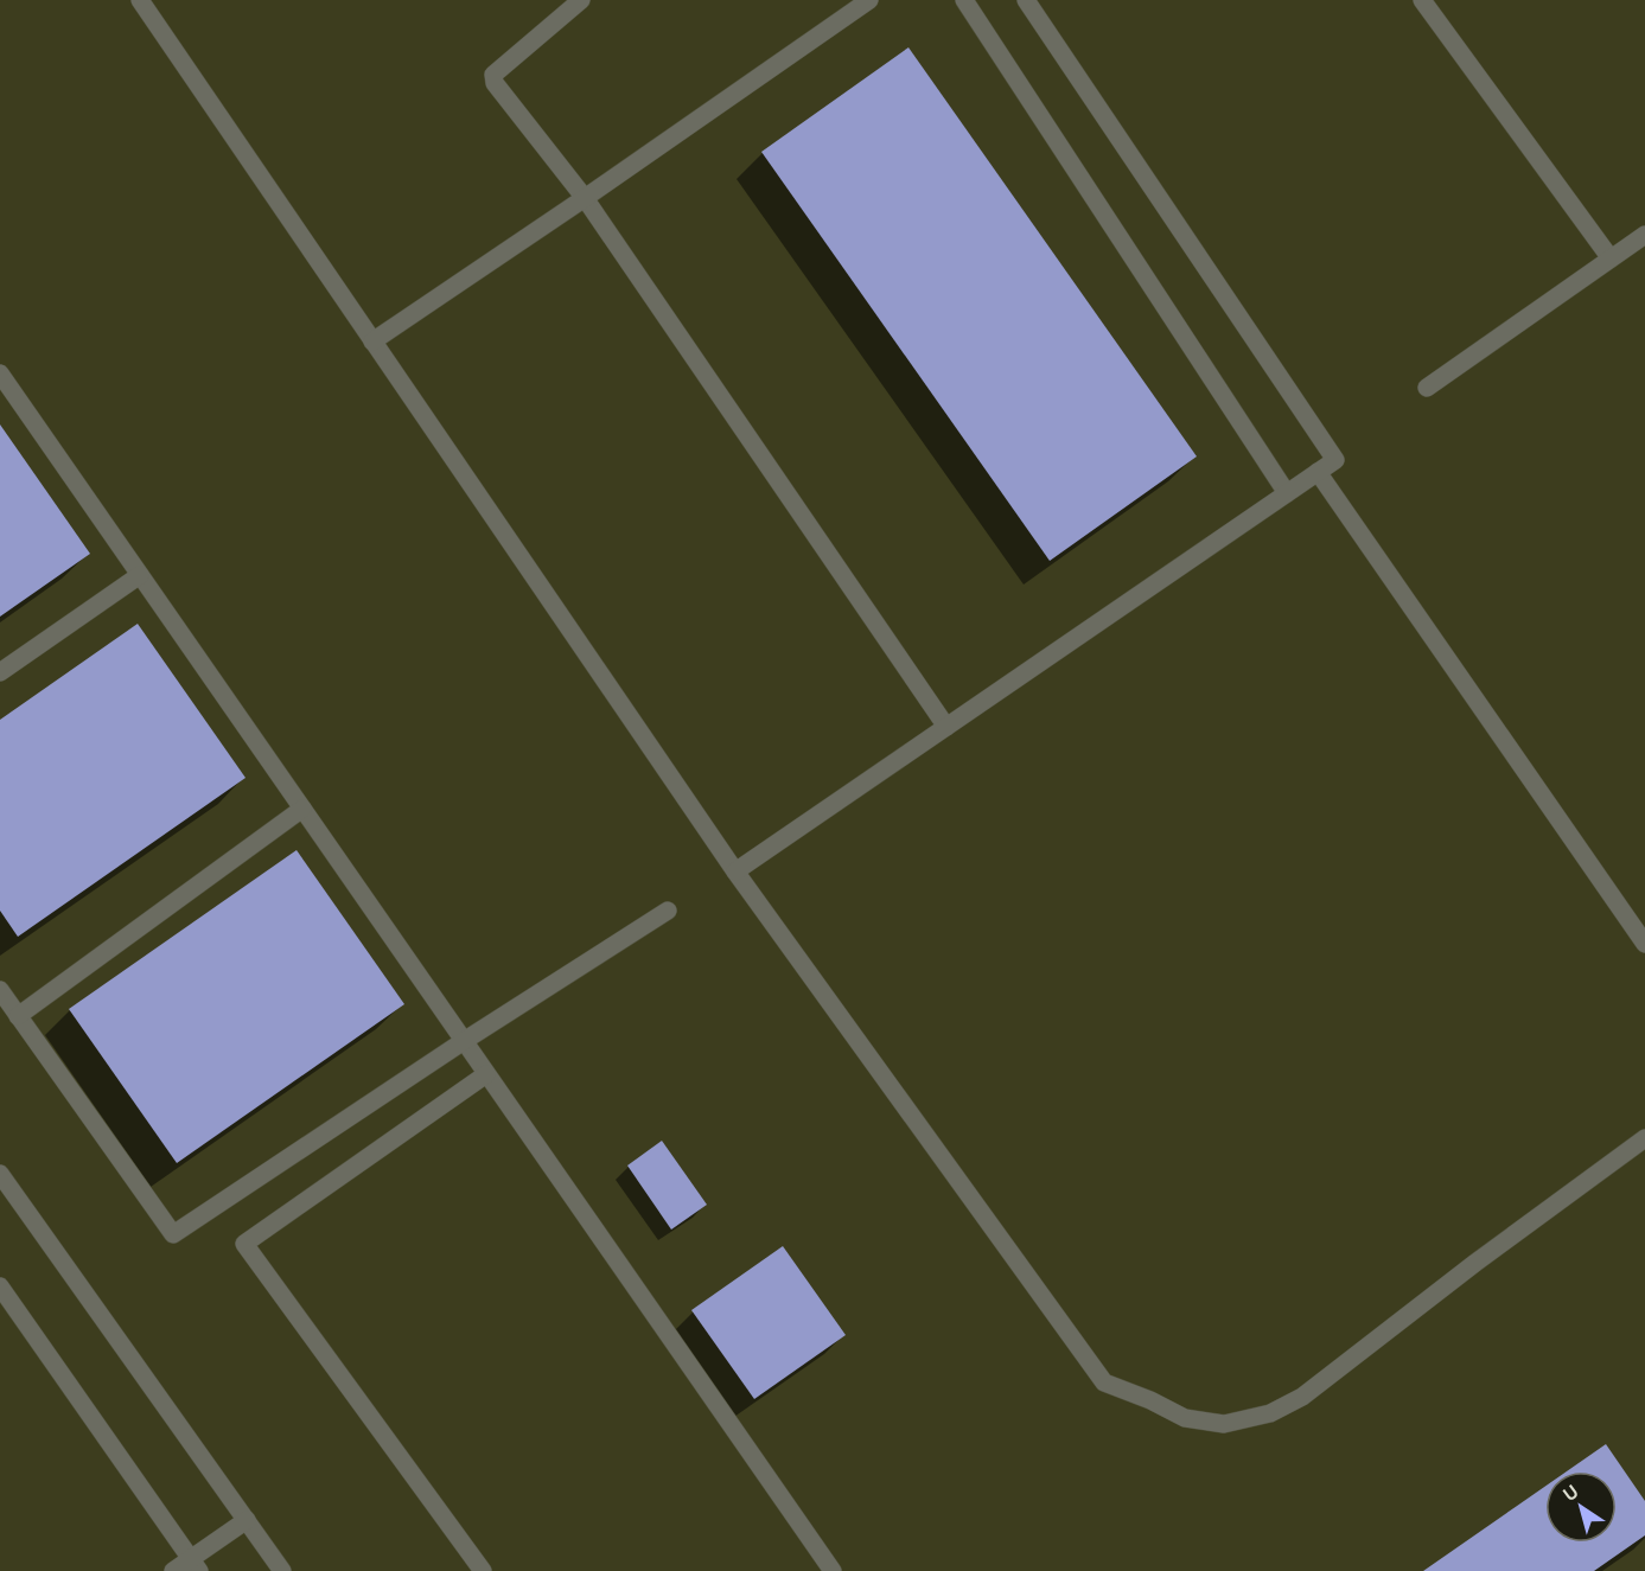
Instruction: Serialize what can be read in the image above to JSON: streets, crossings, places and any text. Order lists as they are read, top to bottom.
{
  "north": "top left"
}
